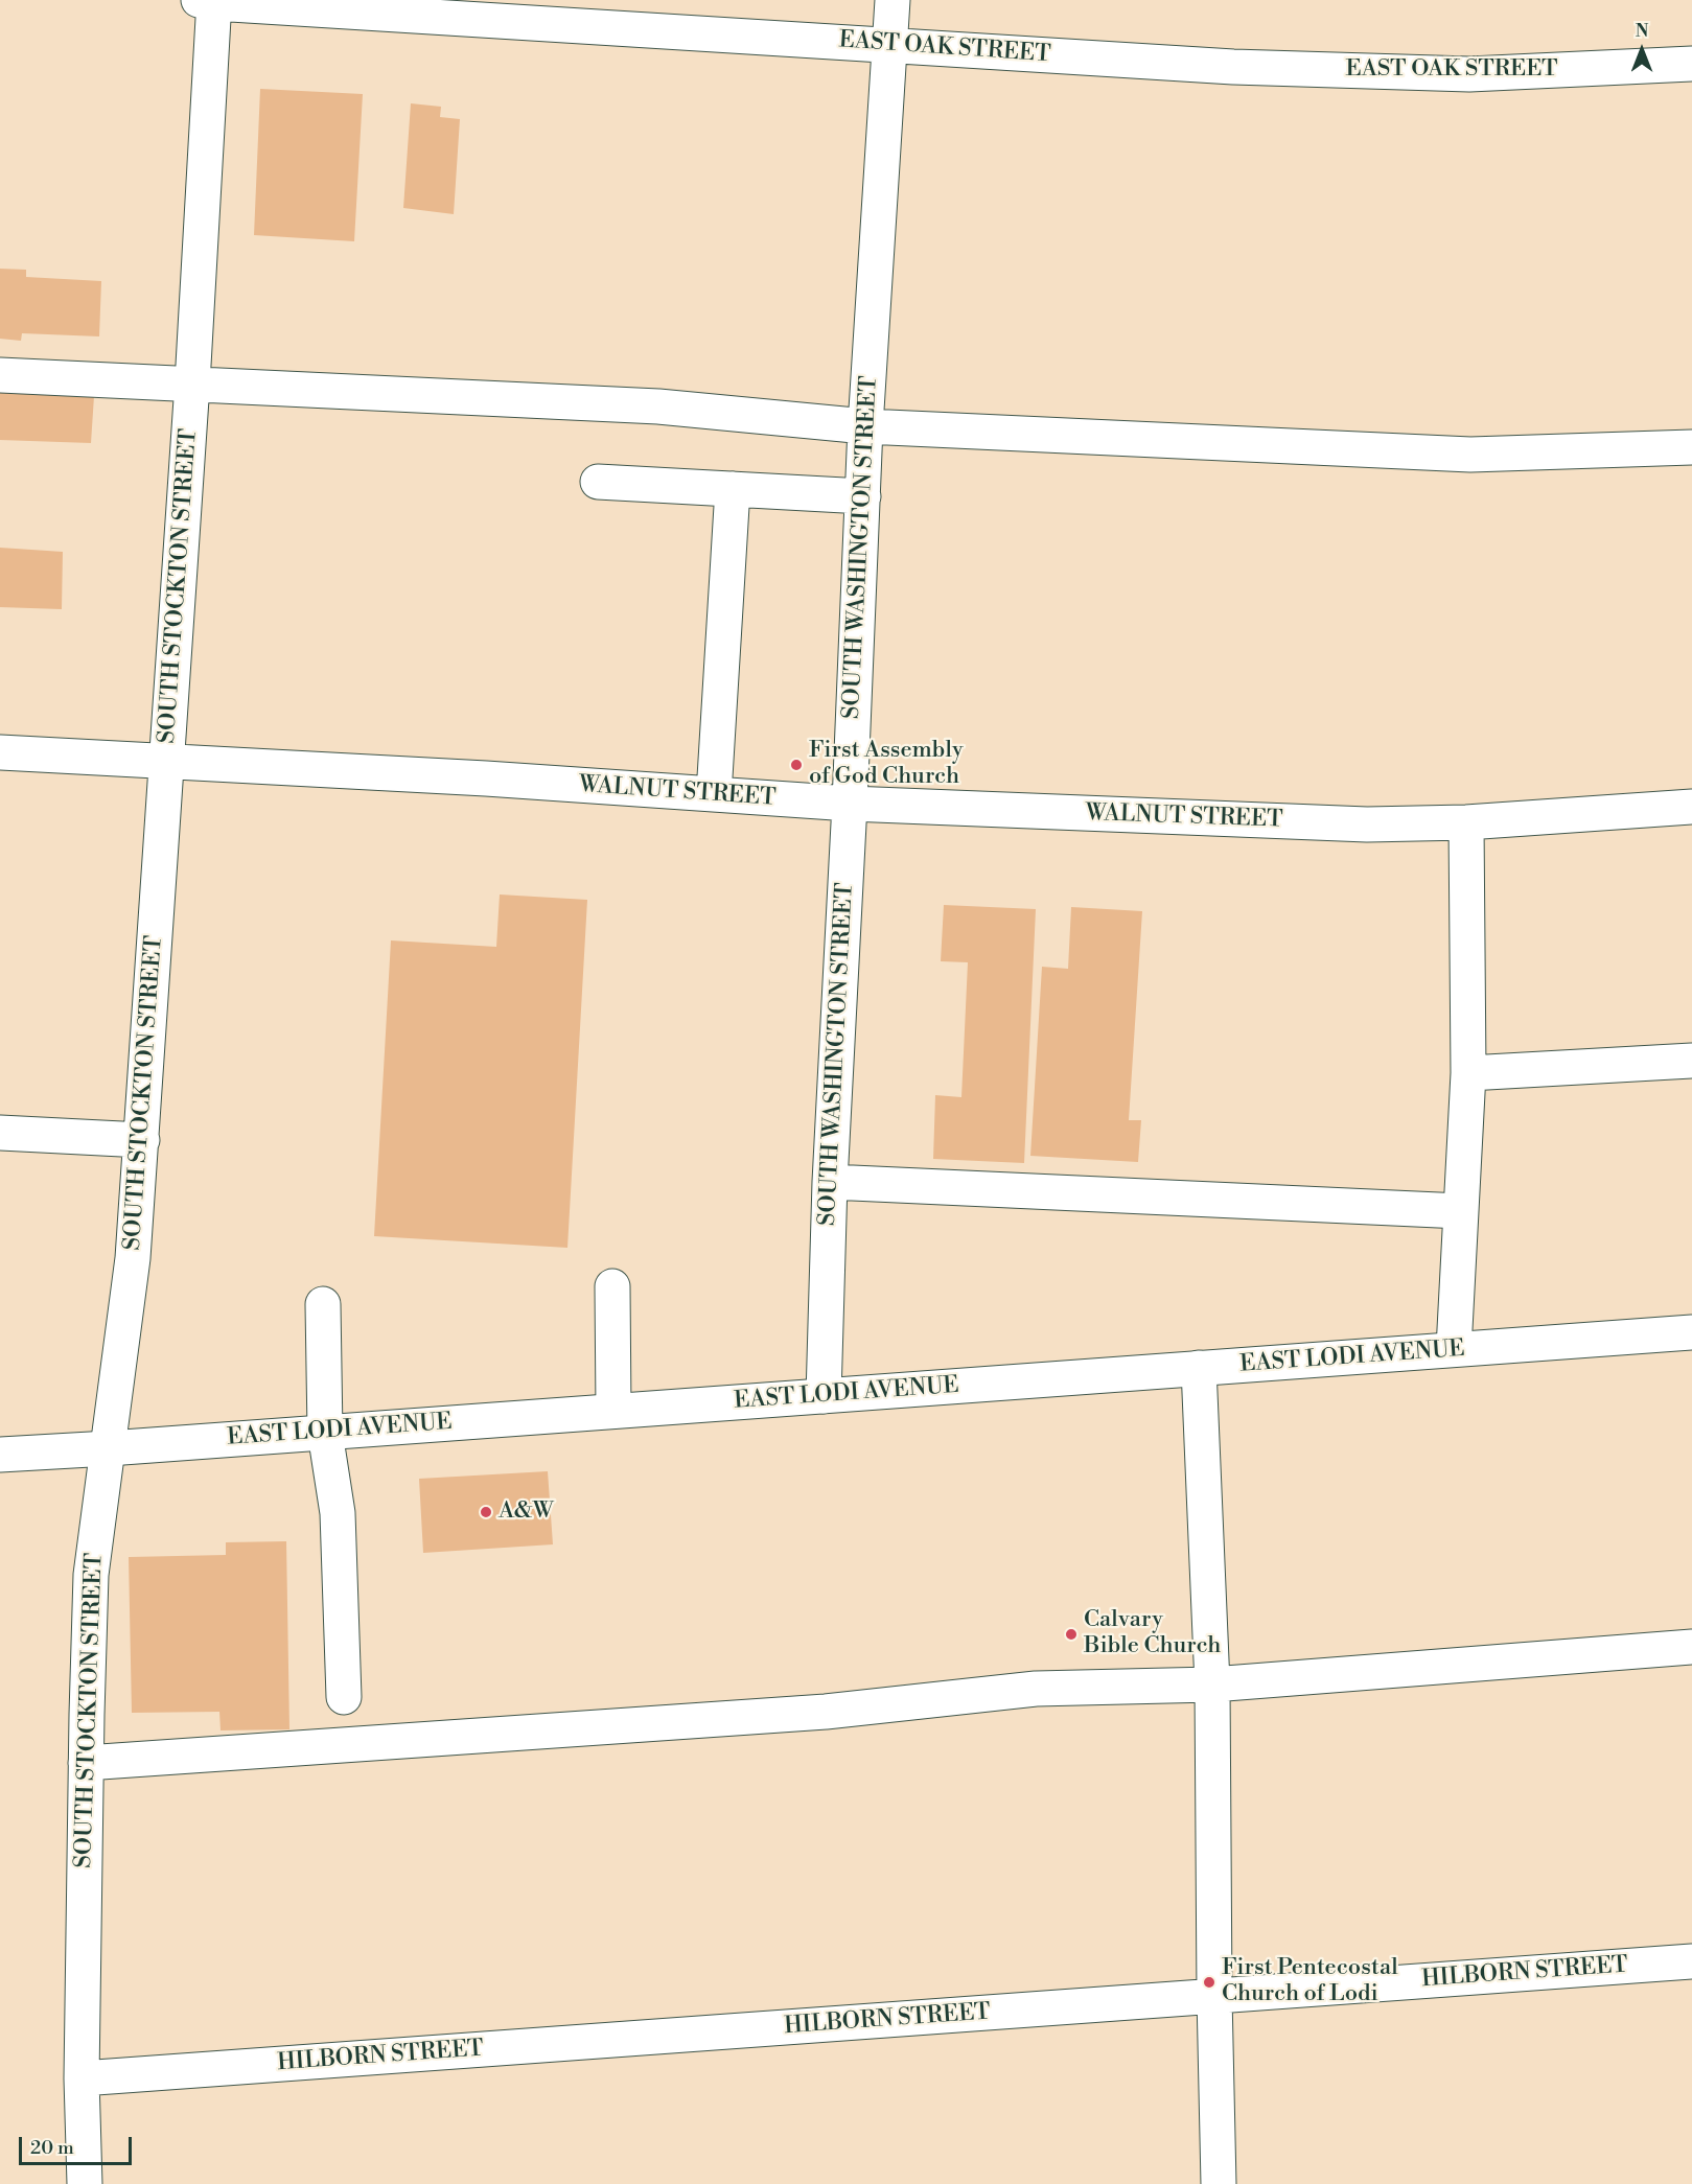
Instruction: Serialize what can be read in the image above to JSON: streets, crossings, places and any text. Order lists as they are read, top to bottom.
{
  "streets": {
    "street": [
      "EAST OAK STREET",
      "SOUTH WASHINGTON STREET",
      "SOUTH STOCKTON STREET",
      "WALNUT STREET",
      "EAST LODI AVENUE",
      "HILBORN STREET"
    ]
  },
  "crossings": [
    ["EAST OAK STREET", "SOUTH WASHINGTON STREET"],
    ["EAST OAK STREET", "SOUTH STOCKTON STREET"],
    ["SOUTH WASHINGTON STREET", "WALNUT STREET"],
    ["SOUTH WASHINGTON STREET", "EAST LODI AVENUE"],
    ["SOUTH STOCKTON STREET", "WALNUT STREET"],
    ["SOUTH STOCKTON STREET", "EAST LODI AVENUE"],
    ["SOUTH STOCKTON STREET", "HILBORN STREET"]
  ],
  "places": [
    "First Assembly of God Church",
    "A&W",
    "Calvary Bible Church",
    "First Pentecostal Church of Lodi"
  ],
  "scale_bar": "20 m",
  "north": "top"
}
